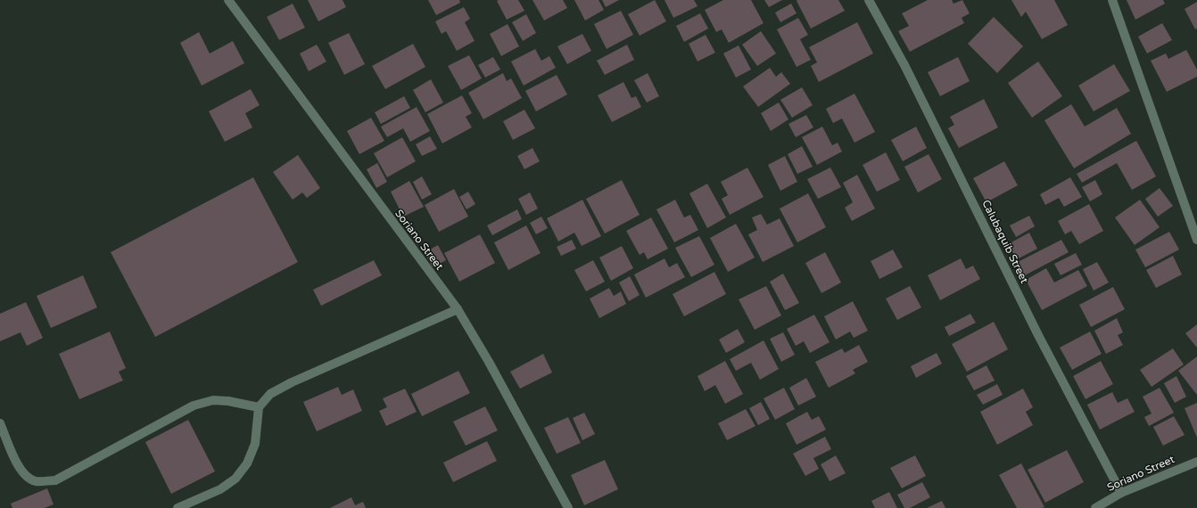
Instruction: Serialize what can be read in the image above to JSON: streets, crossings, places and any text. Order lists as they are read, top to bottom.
{
  "streets": {
    "street": ["Soriano Street", "Calubaquib Street"]
  },
  "crossings": [
    ["Soriano Street", "Calubaquib Street"]
  ]
}
